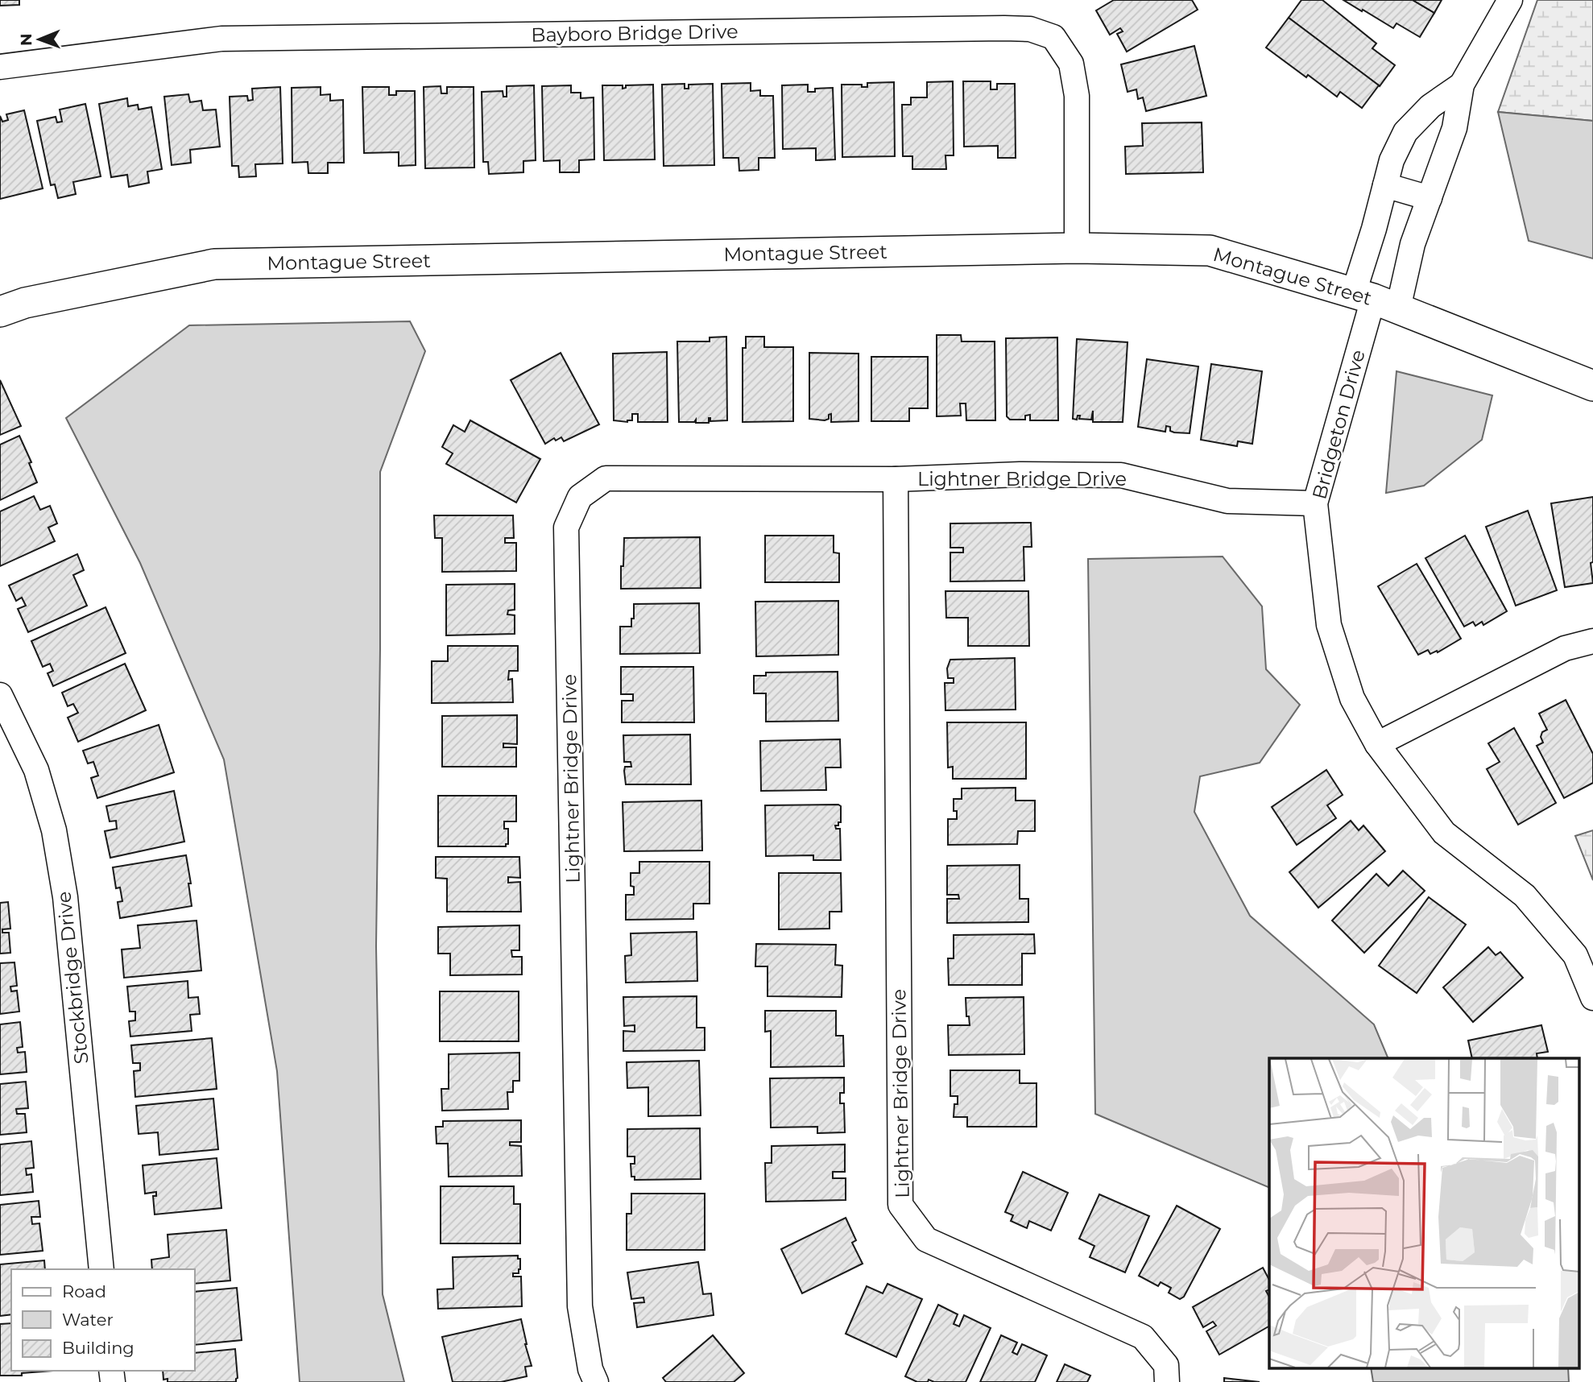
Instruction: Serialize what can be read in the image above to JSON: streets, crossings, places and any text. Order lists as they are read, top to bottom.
{
  "streets": {
    "street": [
      "Bayboro Bridge Drive",
      "Montague Street",
      "Bridgeton Drive",
      "Lightner Bridge Drive",
      "Stockbridge Drive"
    ]
  },
  "crossings": [
    ["Bayboro Bridge Drive", "Montague Street"],
    ["Montague Street", "Bridgeton Drive"],
    ["Bridgeton Drive", "Lightner Bridge Drive"]
  ],
  "legend": ["Road", "Water", "Building"],
  "north": "left"
}
